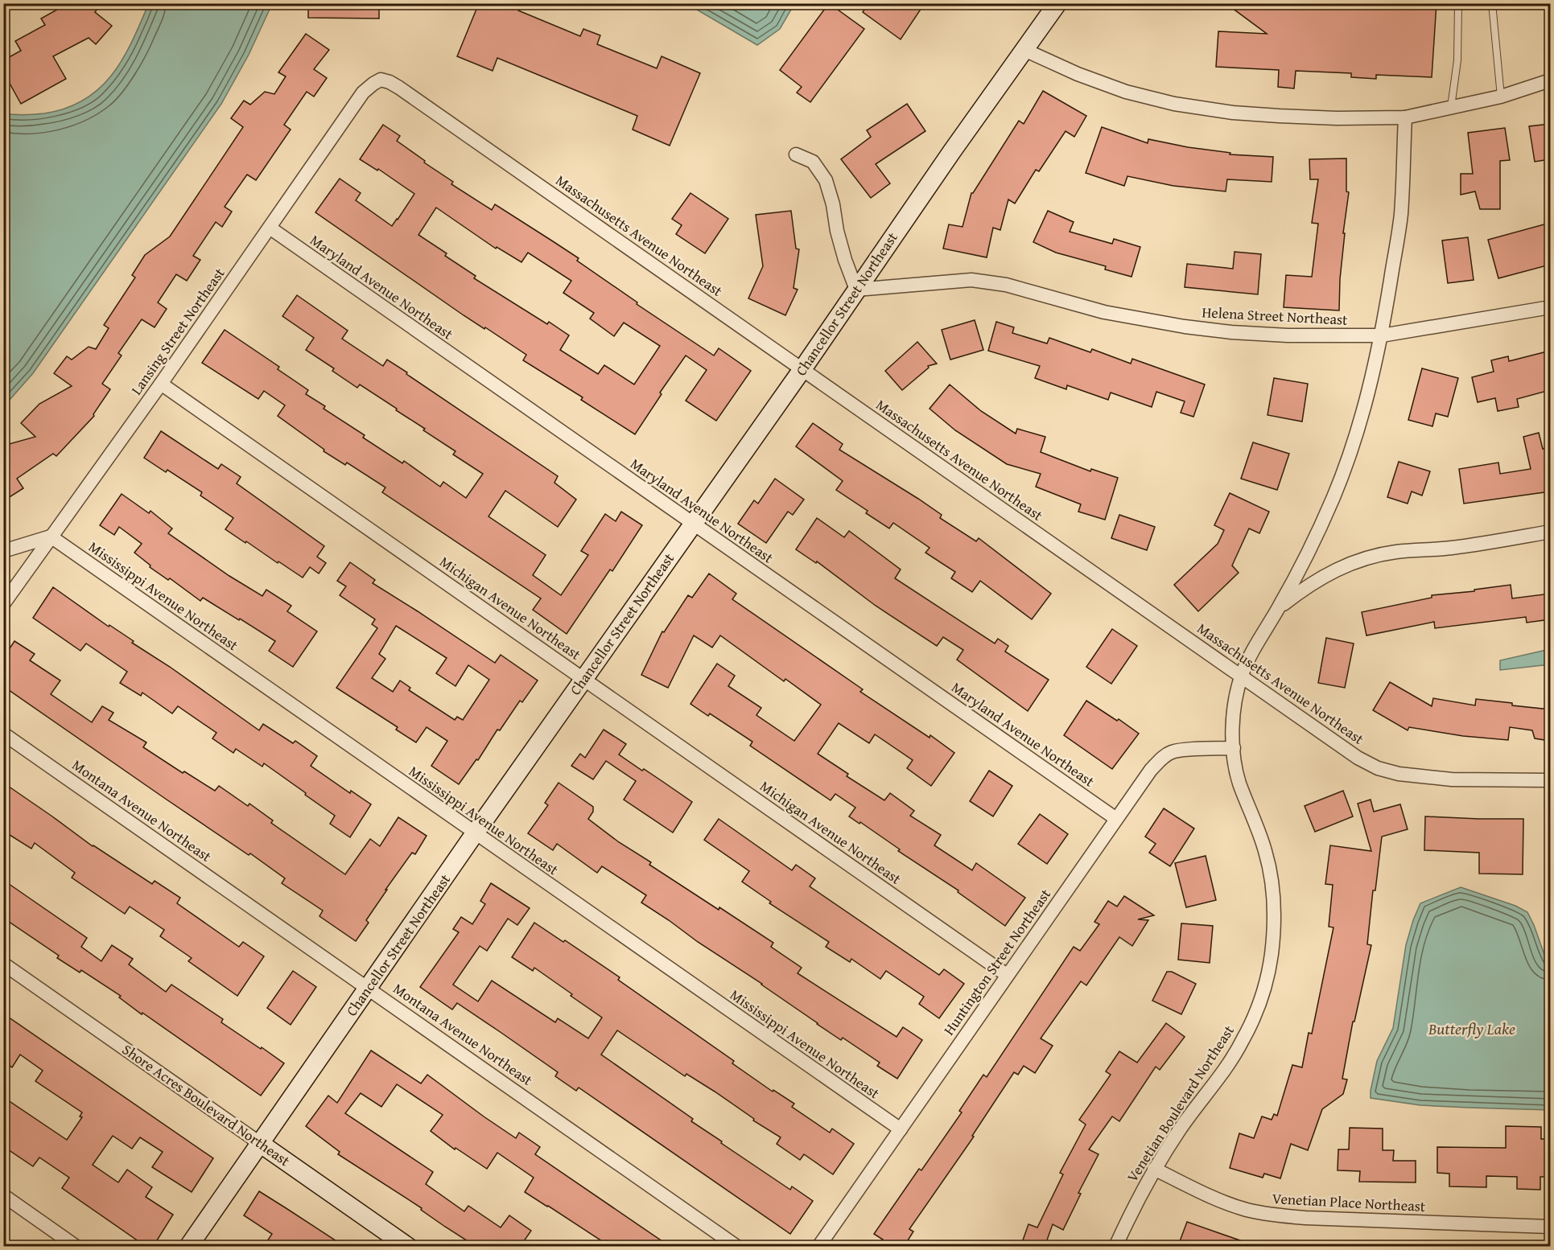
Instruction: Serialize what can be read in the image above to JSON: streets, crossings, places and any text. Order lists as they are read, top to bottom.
{
  "streets": {
    "street": [
      "Massachusetts Avenue Northeast",
      "Maryland Avenue Northeast",
      "Chancellor Street Northeast",
      "Helena Street Northeast",
      "Lansing Street Northeast",
      "Mississippi Avenue Northeast",
      "Michigan Avenue Northeast",
      "Montana Avenue Northeast",
      "Huntington Street Northeast",
      "Venetian Boulevard Northeast",
      "Shore Acres Boulevard Northeast",
      "Venetian Place Northeast"
    ]
  },
  "crossings": [
    ["Massachusetts Avenue Northeast", "Chancellor Street Northeast"],
    ["Massachusetts Avenue Northeast", "Lansing Street Northeast"],
    ["Massachusetts Avenue Northeast", "Venetian Boulevard Northeast"],
    ["Maryland Avenue Northeast", "Chancellor Street Northeast"],
    ["Maryland Avenue Northeast", "Lansing Street Northeast"],
    ["Maryland Avenue Northeast", "Huntington Street Northeast"],
    ["Chancellor Street Northeast", "Helena Street Northeast"],
    ["Chancellor Street Northeast", "Mississippi Avenue Northeast"],
    ["Chancellor Street Northeast", "Michigan Avenue Northeast"],
    ["Chancellor Street Northeast", "Montana Avenue Northeast"],
    ["Chancellor Street Northeast", "Shore Acres Boulevard Northeast"],
    ["Helena Street Northeast", "Venetian Boulevard Northeast"],
    ["Lansing Street Northeast", "Mississippi Avenue Northeast"],
    ["Lansing Street Northeast", "Michigan Avenue Northeast"],
    ["Mississippi Avenue Northeast", "Huntington Street Northeast"],
    ["Michigan Avenue Northeast", "Huntington Street Northeast"],
    ["Huntington Street Northeast", "Venetian Boulevard Northeast"],
    ["Venetian Boulevard Northeast", "Venetian Place Northeast"]
  ],
  "water": ["Butterfly Lake"]
}
